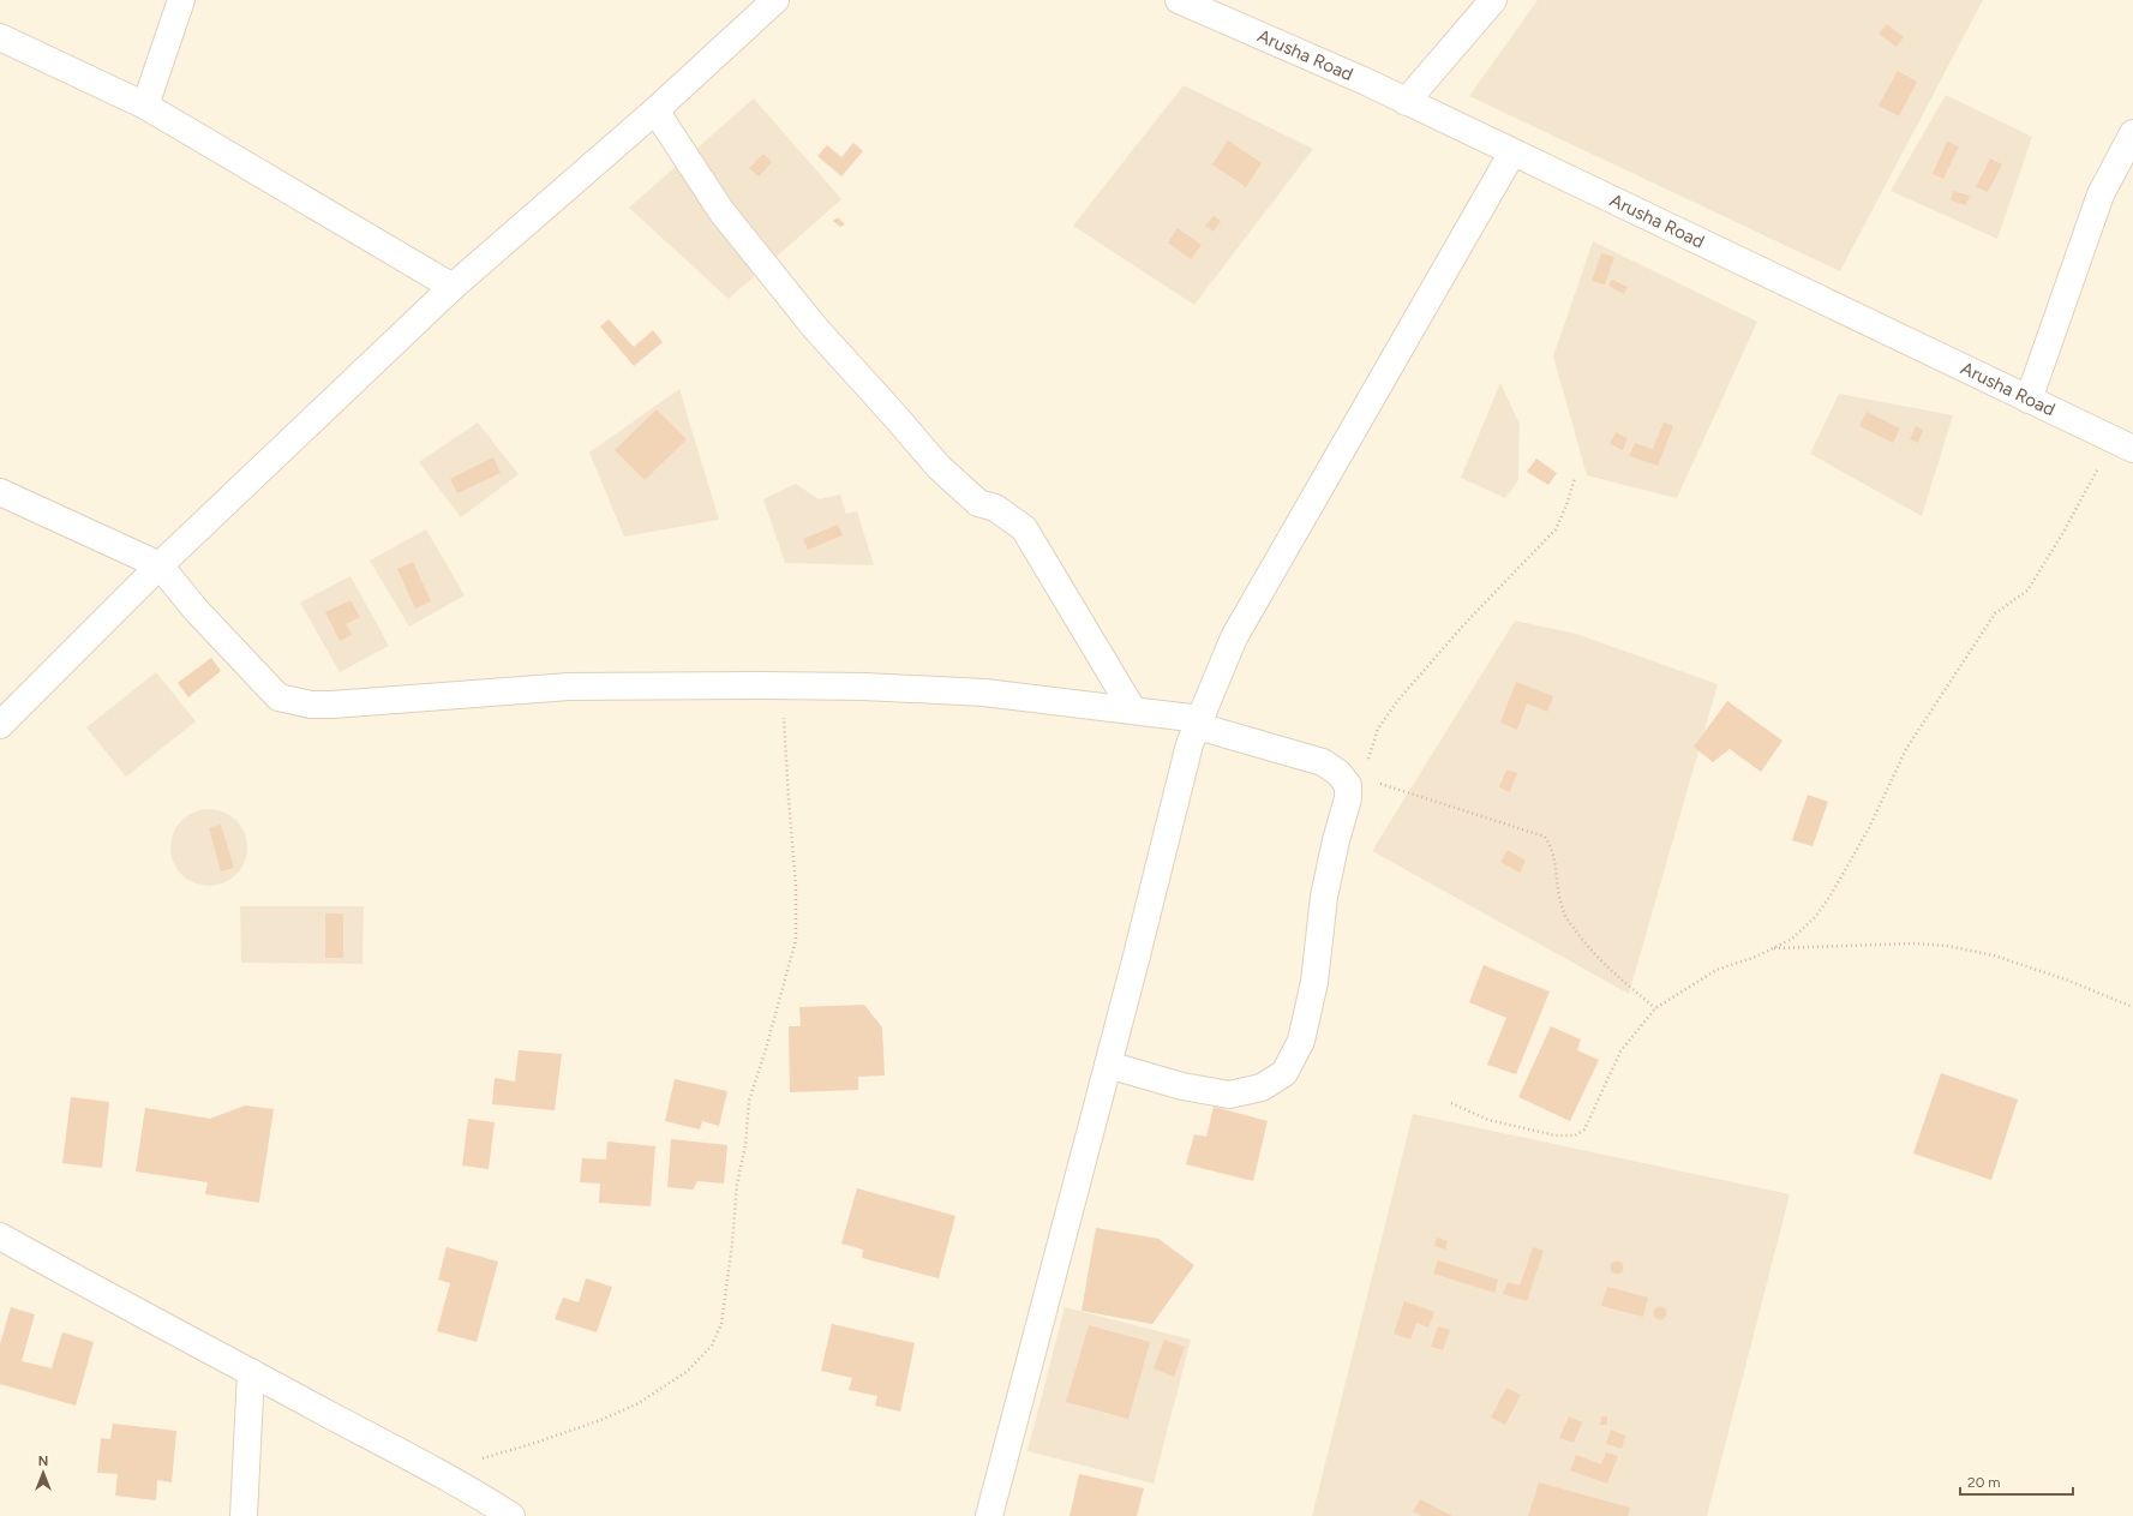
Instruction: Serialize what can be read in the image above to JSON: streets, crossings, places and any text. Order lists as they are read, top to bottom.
{
  "streets": {
    "street": ["Arusha Road"]
  },
  "scale_bar": "20 m",
  "north": "top"
}
